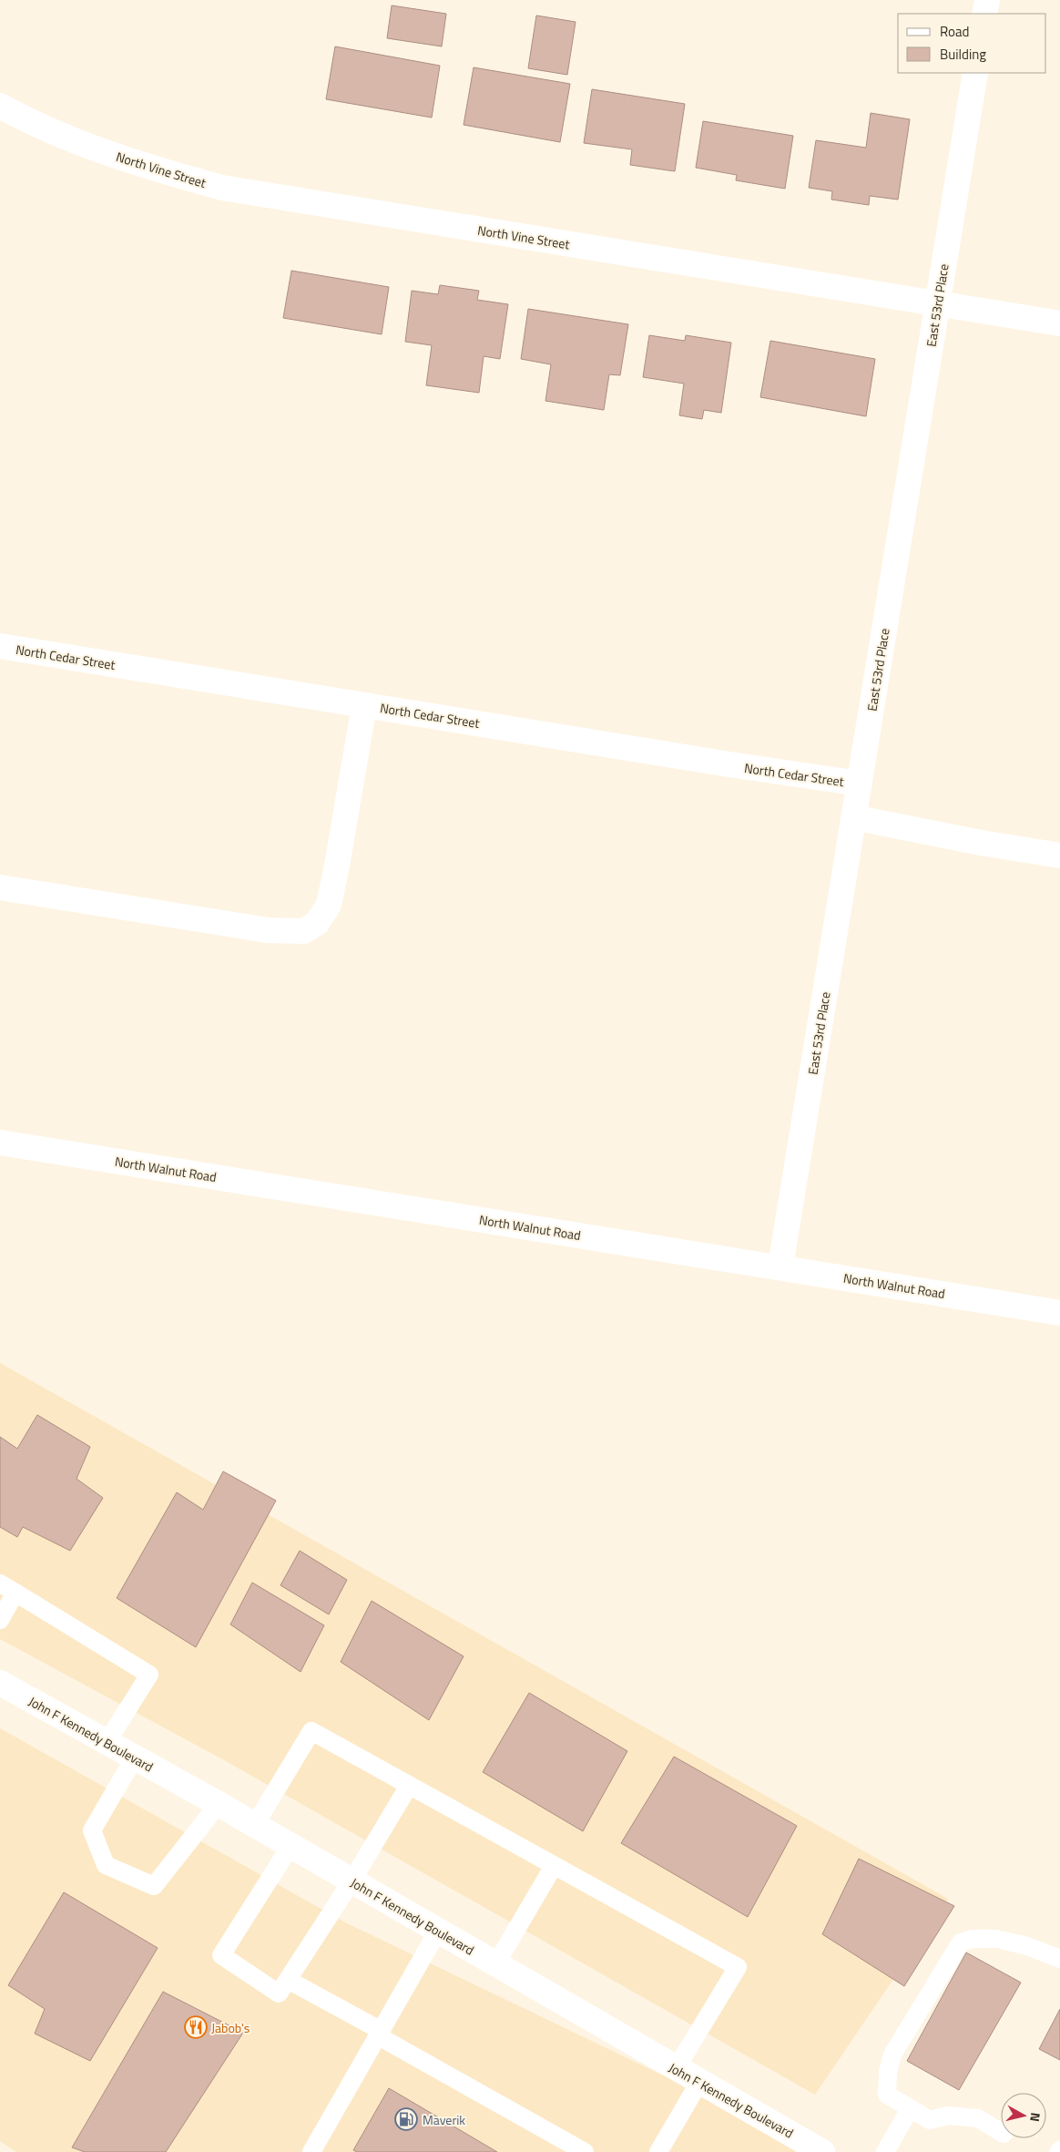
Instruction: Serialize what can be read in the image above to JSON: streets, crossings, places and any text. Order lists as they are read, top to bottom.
{
  "streets": {
    "street": [
      "North Vine Street",
      "East 53rd Place",
      "North Cedar Street",
      "North Walnut Road",
      "John F Kennedy Boulevard"
    ]
  },
  "crossings": [
    ["North Vine Street", "East 53rd Place"],
    ["East 53rd Place", "North Cedar Street"],
    ["East 53rd Place", "North Walnut Road"]
  ],
  "places": {
    "restaurant": ["Jabob's"],
    "fuel station": ["Maverik"]
  },
  "legend": ["Road", "Building"],
  "north": "right"
}
